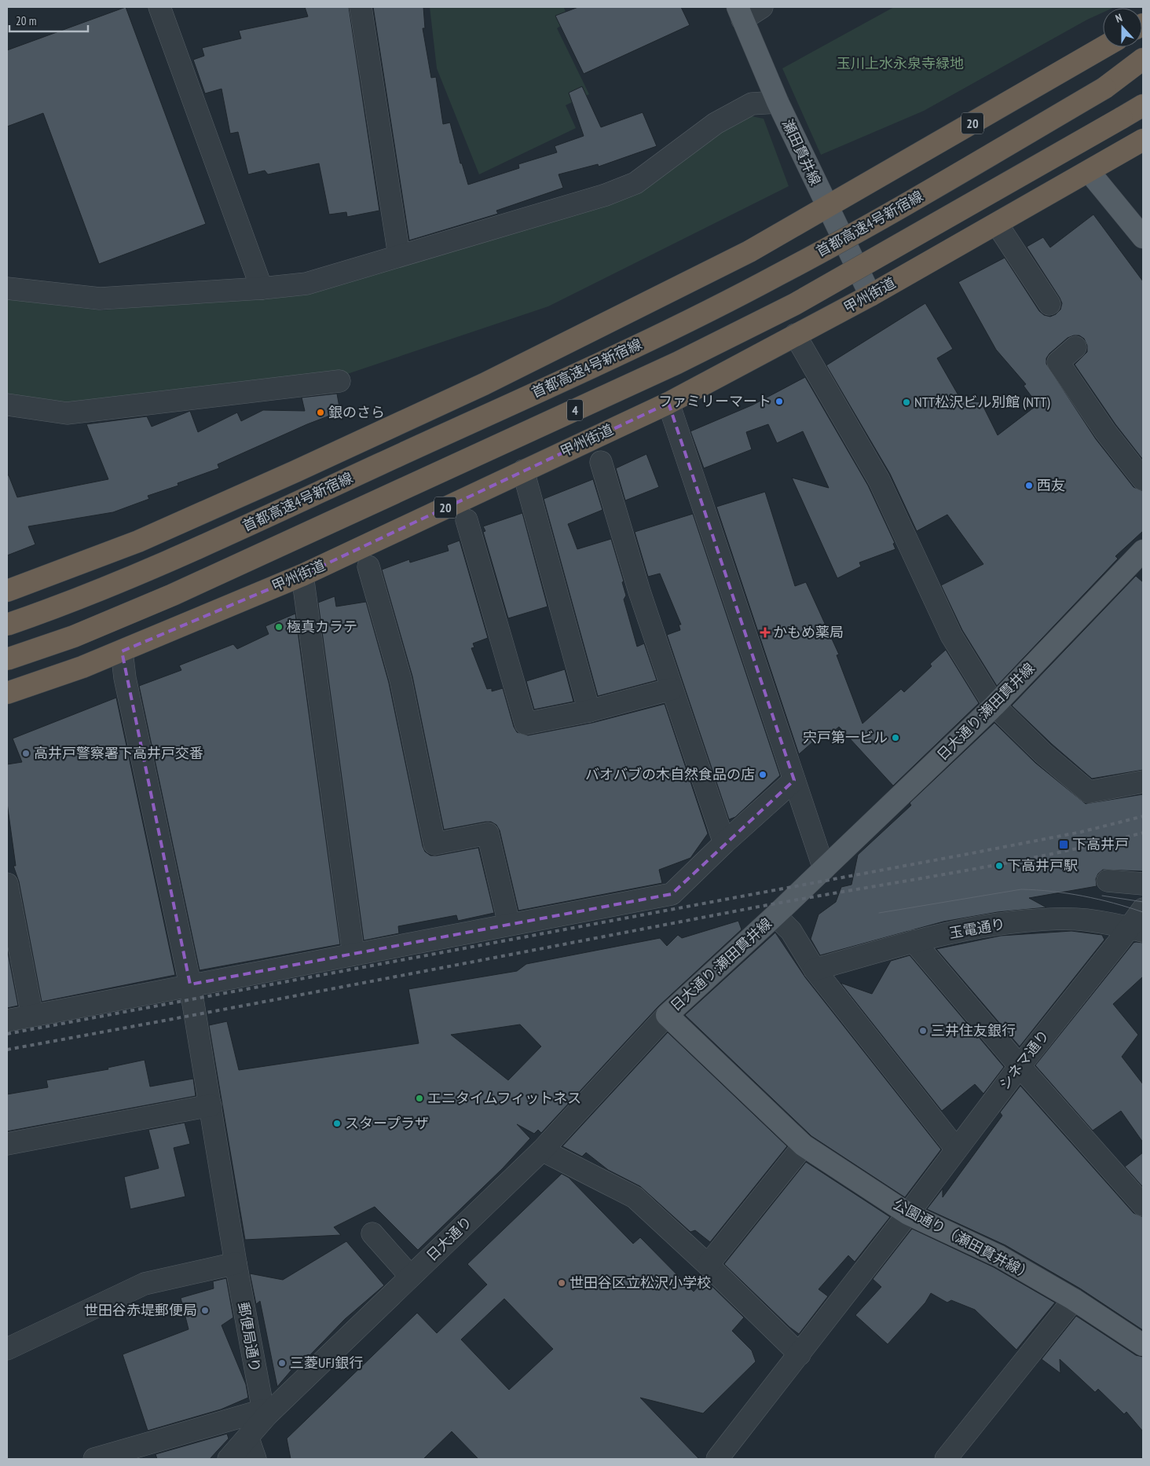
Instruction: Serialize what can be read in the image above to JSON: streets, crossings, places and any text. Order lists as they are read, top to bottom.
{
  "streets": {
    "highway": [
      "20",
      "首都高速4号新宿線",
      "甲州街道",
      "4"
    ],
    "main road": ["瀬田貫井線", "日大通り;瀬田貫井線", "公園通り（瀬田貫井線）"],
    "street": [
      "玉電通り",
      "シネマ通り",
      "日大通り",
      "郵便局通り"
    ]
  },
  "crossings": [
    ["20", "瀬田貫井線"],
    ["瀬田貫井線", "甲州街道"],
    ["首都高速4号新宿線", "4"],
    ["甲州街道", "郵便局通り"],
    ["日大通り;瀬田貫井線", "日大通り"],
    ["日大通り;瀬田貫井線", "公園通り（瀬田貫井線）"],
    ["玉電通り", "シネマ通り"],
    ["シネマ通り", "公園通り（瀬田貫井線）"],
    ["日大通り", "公園通り（瀬田貫井線）"],
    ["日大通り", "郵便局通り"]
  ],
  "parks": ["玉川上水永泉寺緑地"],
  "places": {
    "other": [
      "ファミリーマート",
      "NTT松沢ビル別館 (NTT)",
      "銀のさら",
      "西友",
      "極真カラテ",
      "宍戸第一ビル",
      "高井戸警察署下高井戸交番",
      "バオバブの木自然食品の店",
      "下高井戸駅",
      "三井住友銀行",
      "エニタイムフィットネス",
      "スタープラザ",
      "世田谷区立松沢小学校",
      "世田谷赤堤郵便局",
      "三菱UFJ銀行"
    ],
    "health": ["かもめ薬局"],
    "transit": ["下高井戸"]
  },
  "scale_bar": "20 m",
  "north": "top"
}
